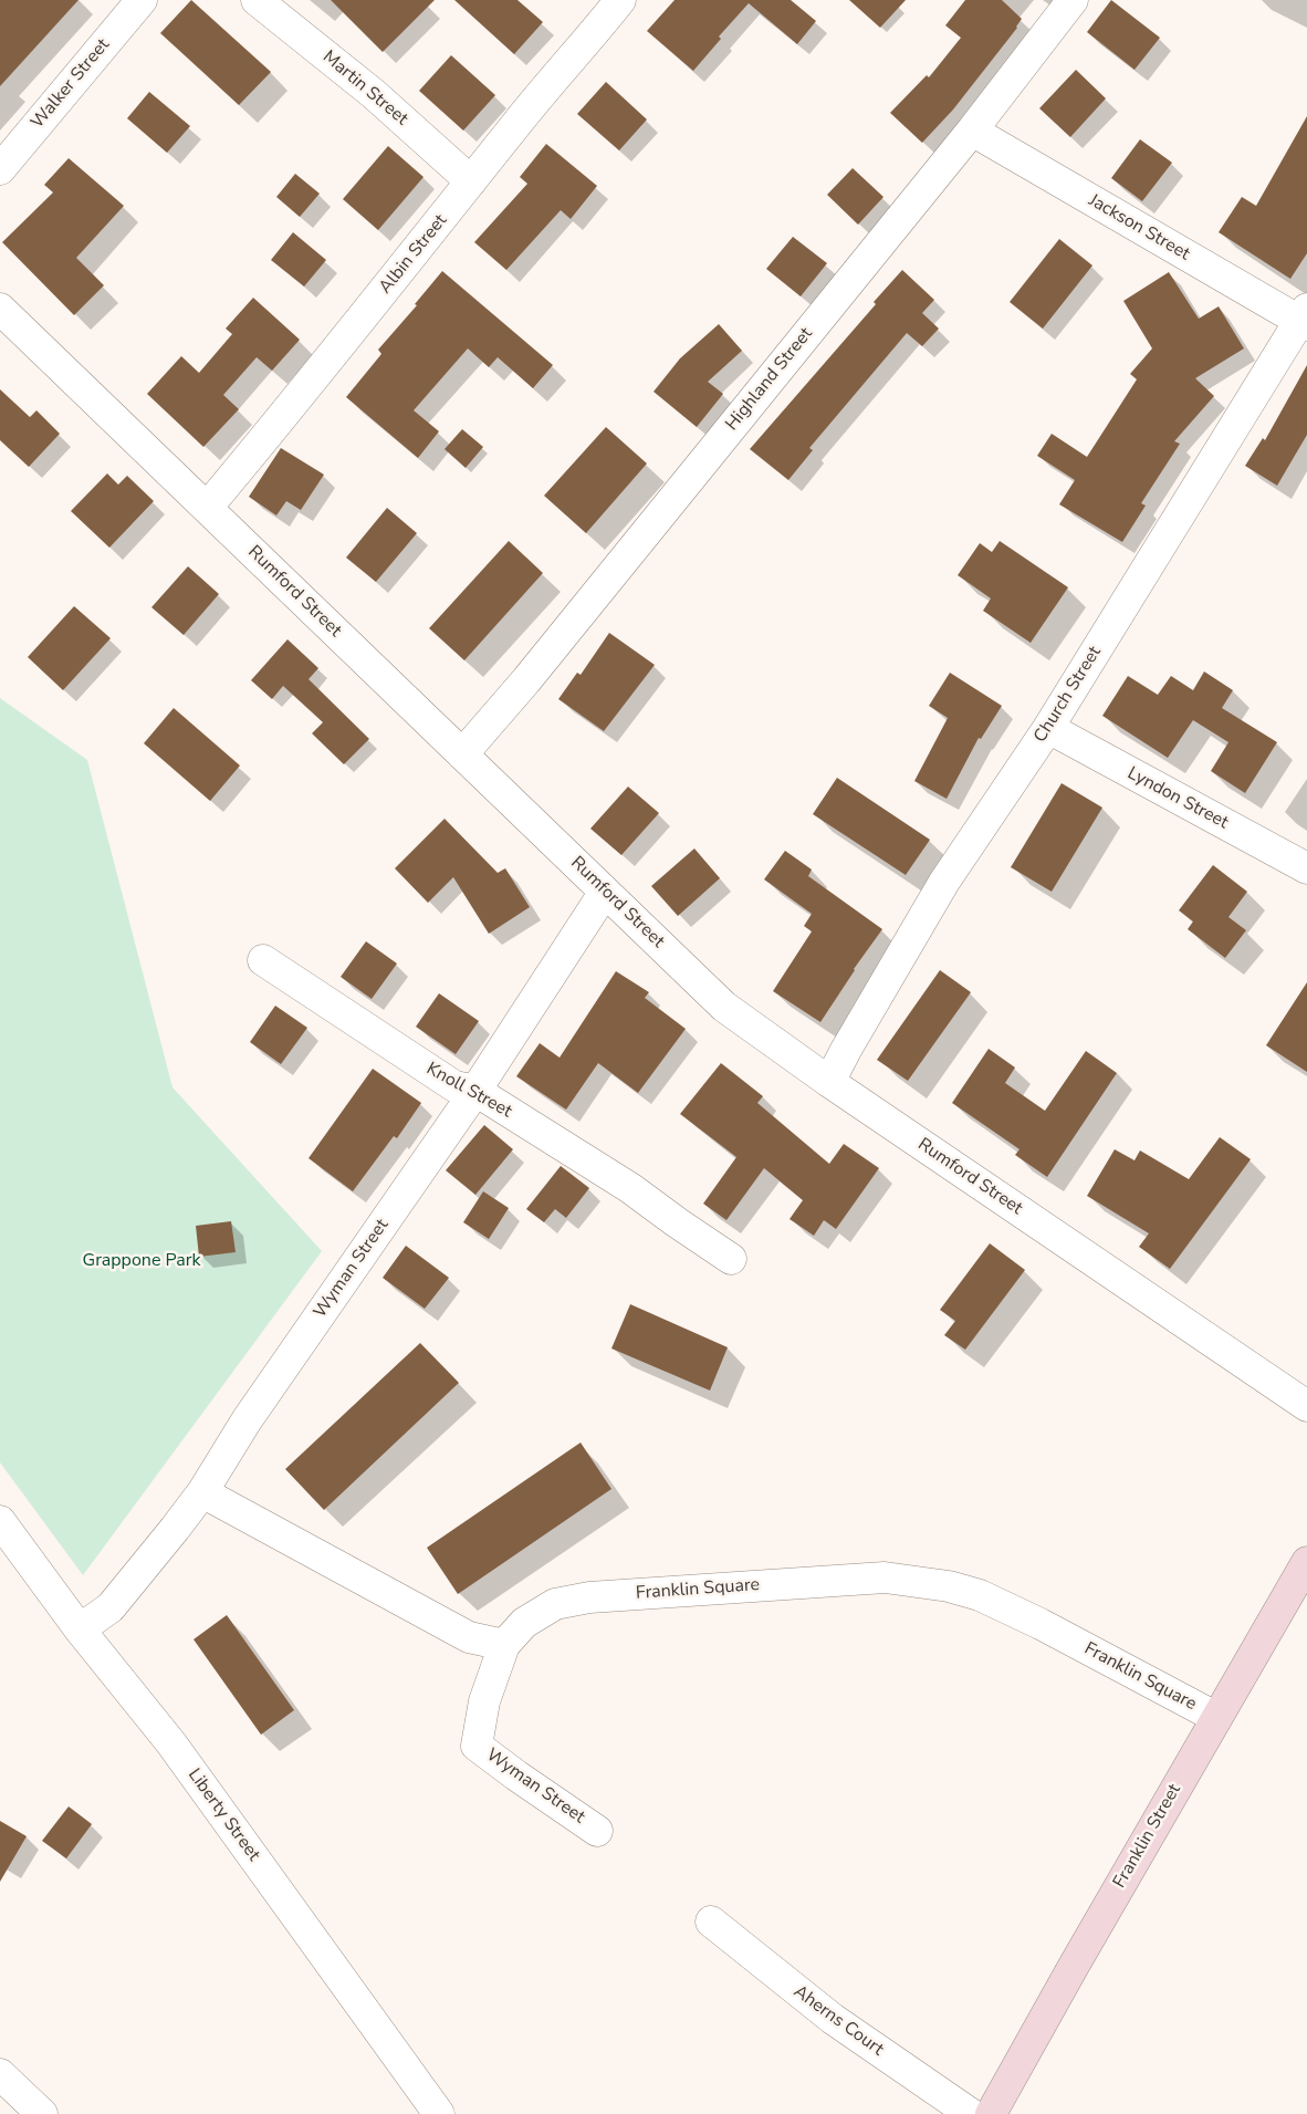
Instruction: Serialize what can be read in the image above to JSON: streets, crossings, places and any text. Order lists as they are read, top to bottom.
{
  "streets": {
    "street": [
      "Walker Street",
      "Martin Street",
      "Jackson Street",
      "Albin Street",
      "Highland Street",
      "Rumford Street",
      "Church Street",
      "Lyndon Street",
      "Knoll Street",
      "Wyman Street",
      "Franklin Square",
      "Liberty Street",
      "Franklin Street",
      "Aherns Court"
    ]
  },
  "crossings": [
    ["Martin Street", "Albin Street"],
    ["Jackson Street", "Highland Street"],
    ["Jackson Street", "Church Street"],
    ["Albin Street", "Rumford Street"],
    ["Highland Street", "Rumford Street"],
    ["Rumford Street", "Church Street"],
    ["Rumford Street", "Wyman Street"],
    ["Church Street", "Lyndon Street"],
    ["Knoll Street", "Wyman Street"],
    ["Wyman Street", "Franklin Square"],
    ["Wyman Street", "Liberty Street"],
    ["Franklin Square", "Franklin Street"]
  ],
  "parks": ["Grappone Park"]
}
